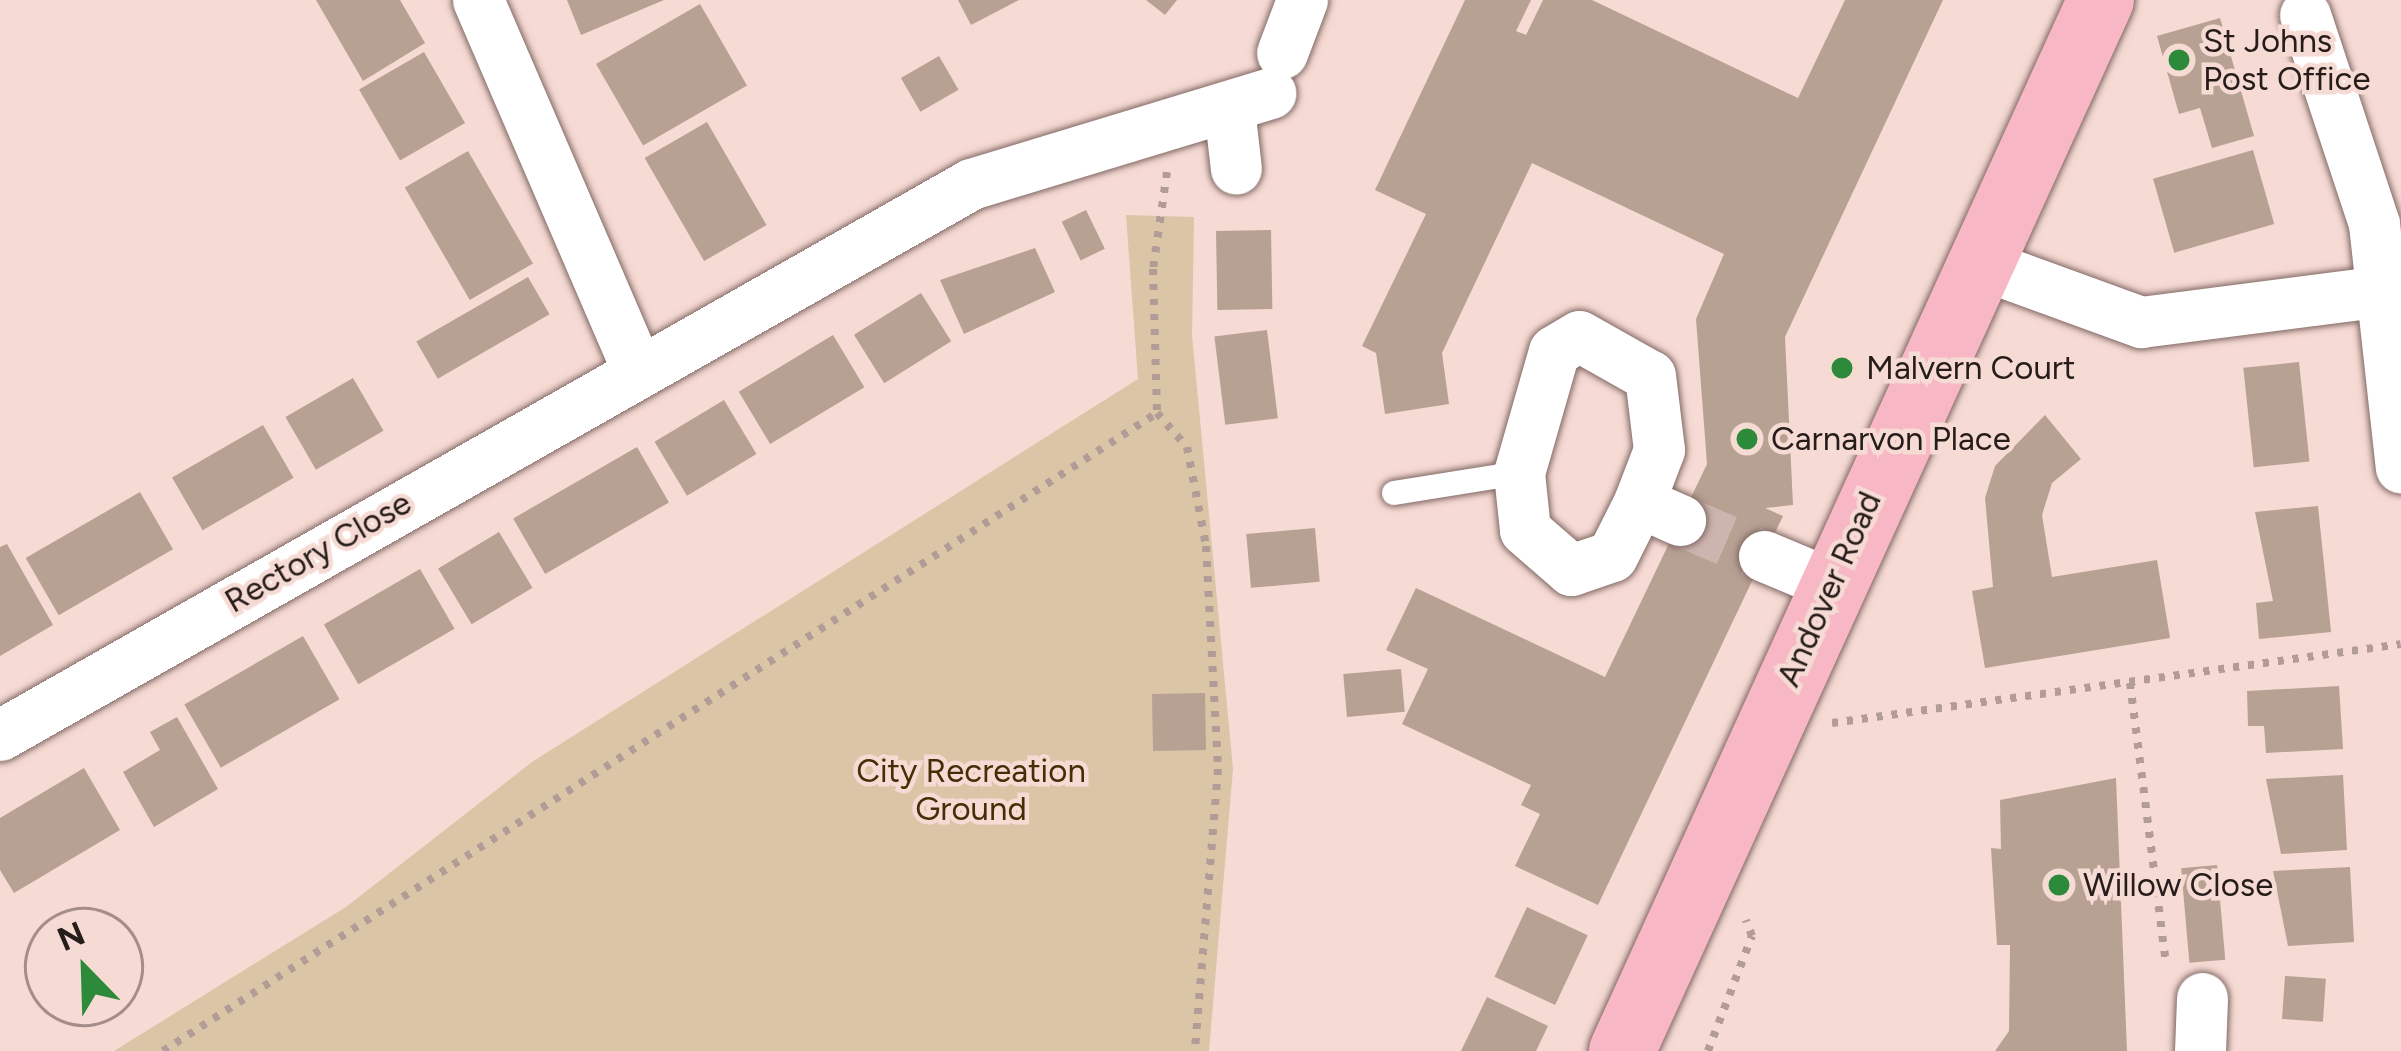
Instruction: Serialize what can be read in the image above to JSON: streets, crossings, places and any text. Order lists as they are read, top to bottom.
{
  "streets": {
    "main road": ["Andover Road"],
    "street": ["Rectory Close"]
  },
  "parks": ["City Recreation Ground"],
  "places": [
    "St Johns Post Office",
    "Malvern Court",
    "Carnarvon Place",
    "Willow Close"
  ],
  "north": "top left"
}
